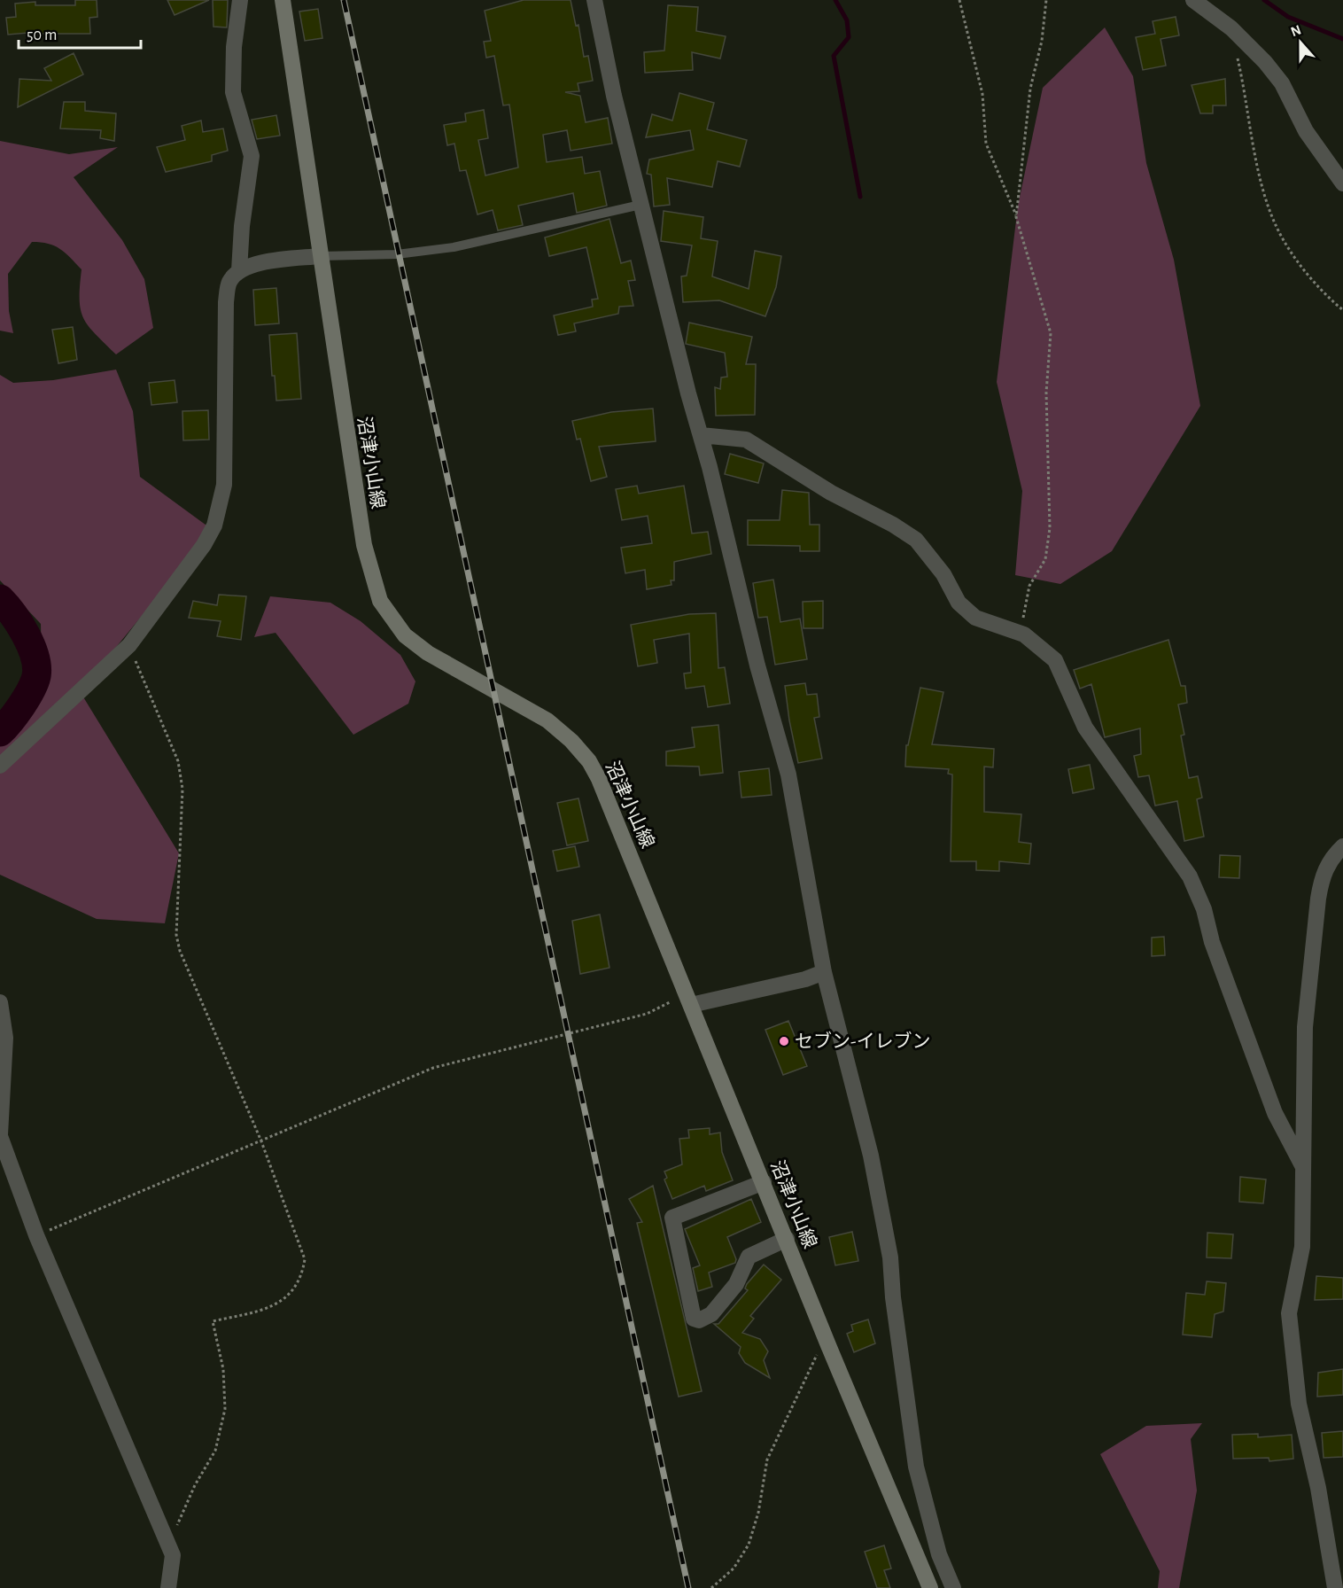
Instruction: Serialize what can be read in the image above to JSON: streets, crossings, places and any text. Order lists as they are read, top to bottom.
{
  "streets": {
    "main road": ["沼津小山線"]
  },
  "places": ["セブン-イレブン"],
  "scale_bar": "50 m",
  "north": "top"
}
